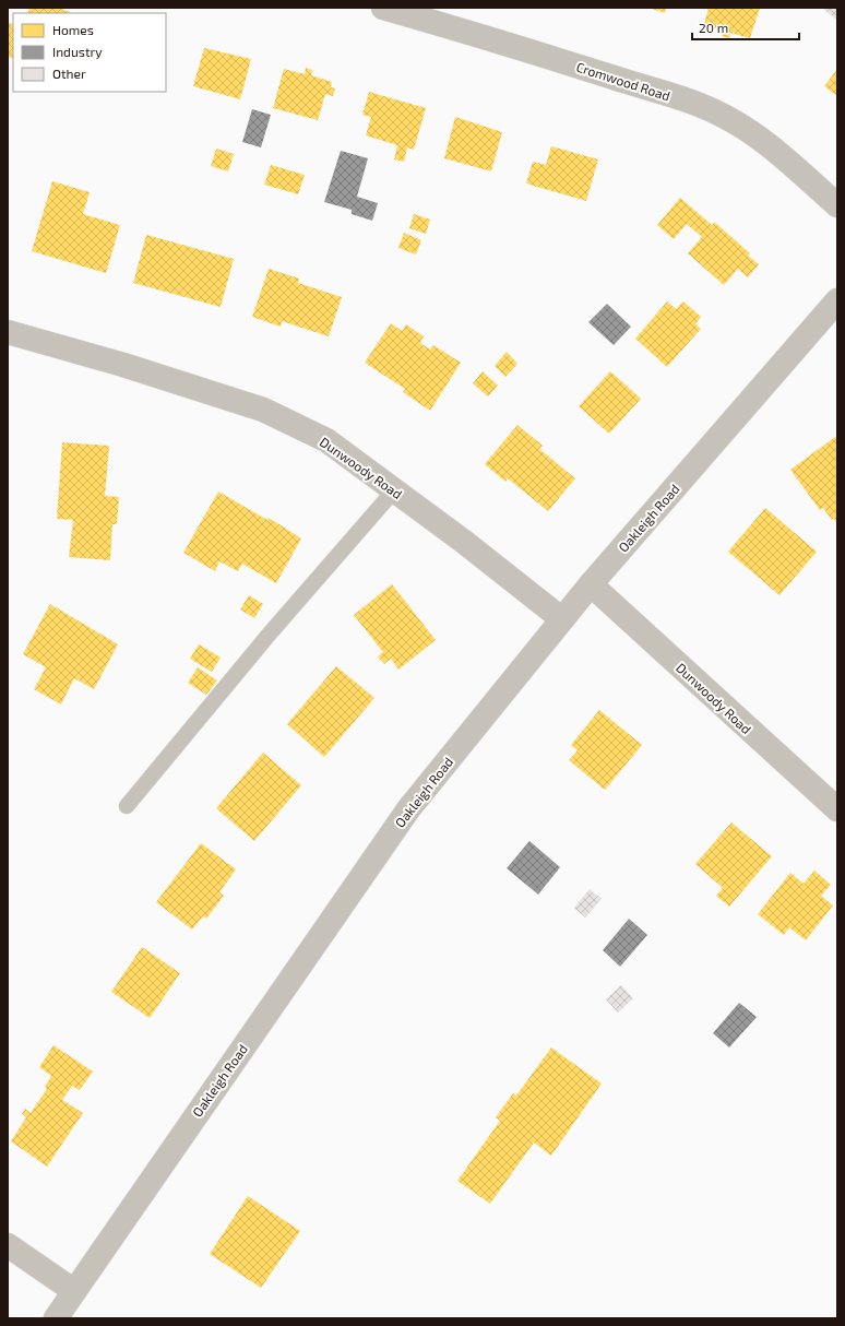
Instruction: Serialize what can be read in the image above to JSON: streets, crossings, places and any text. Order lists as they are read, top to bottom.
{
  "streets": {
    "street": ["Cromwood Road", "Dunwoody Road", "Oakleigh Road"]
  },
  "crossings": [
    ["Dunwoody Road", "Oakleigh Road"]
  ],
  "legend": ["Homes", "Industry", "Other"],
  "scale_bar": "20 m"
}
